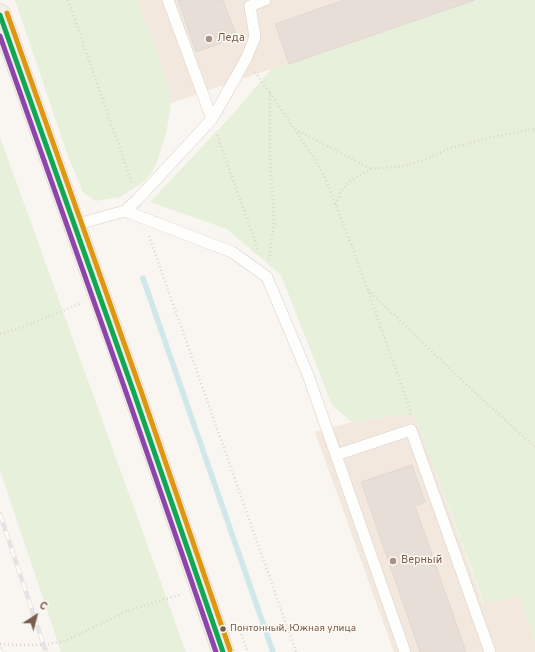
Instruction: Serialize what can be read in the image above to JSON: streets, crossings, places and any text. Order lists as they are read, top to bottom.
{
  "places": ["Леда", "Верный", "Понтонный, Южная улица"],
  "north": "top right"
}
